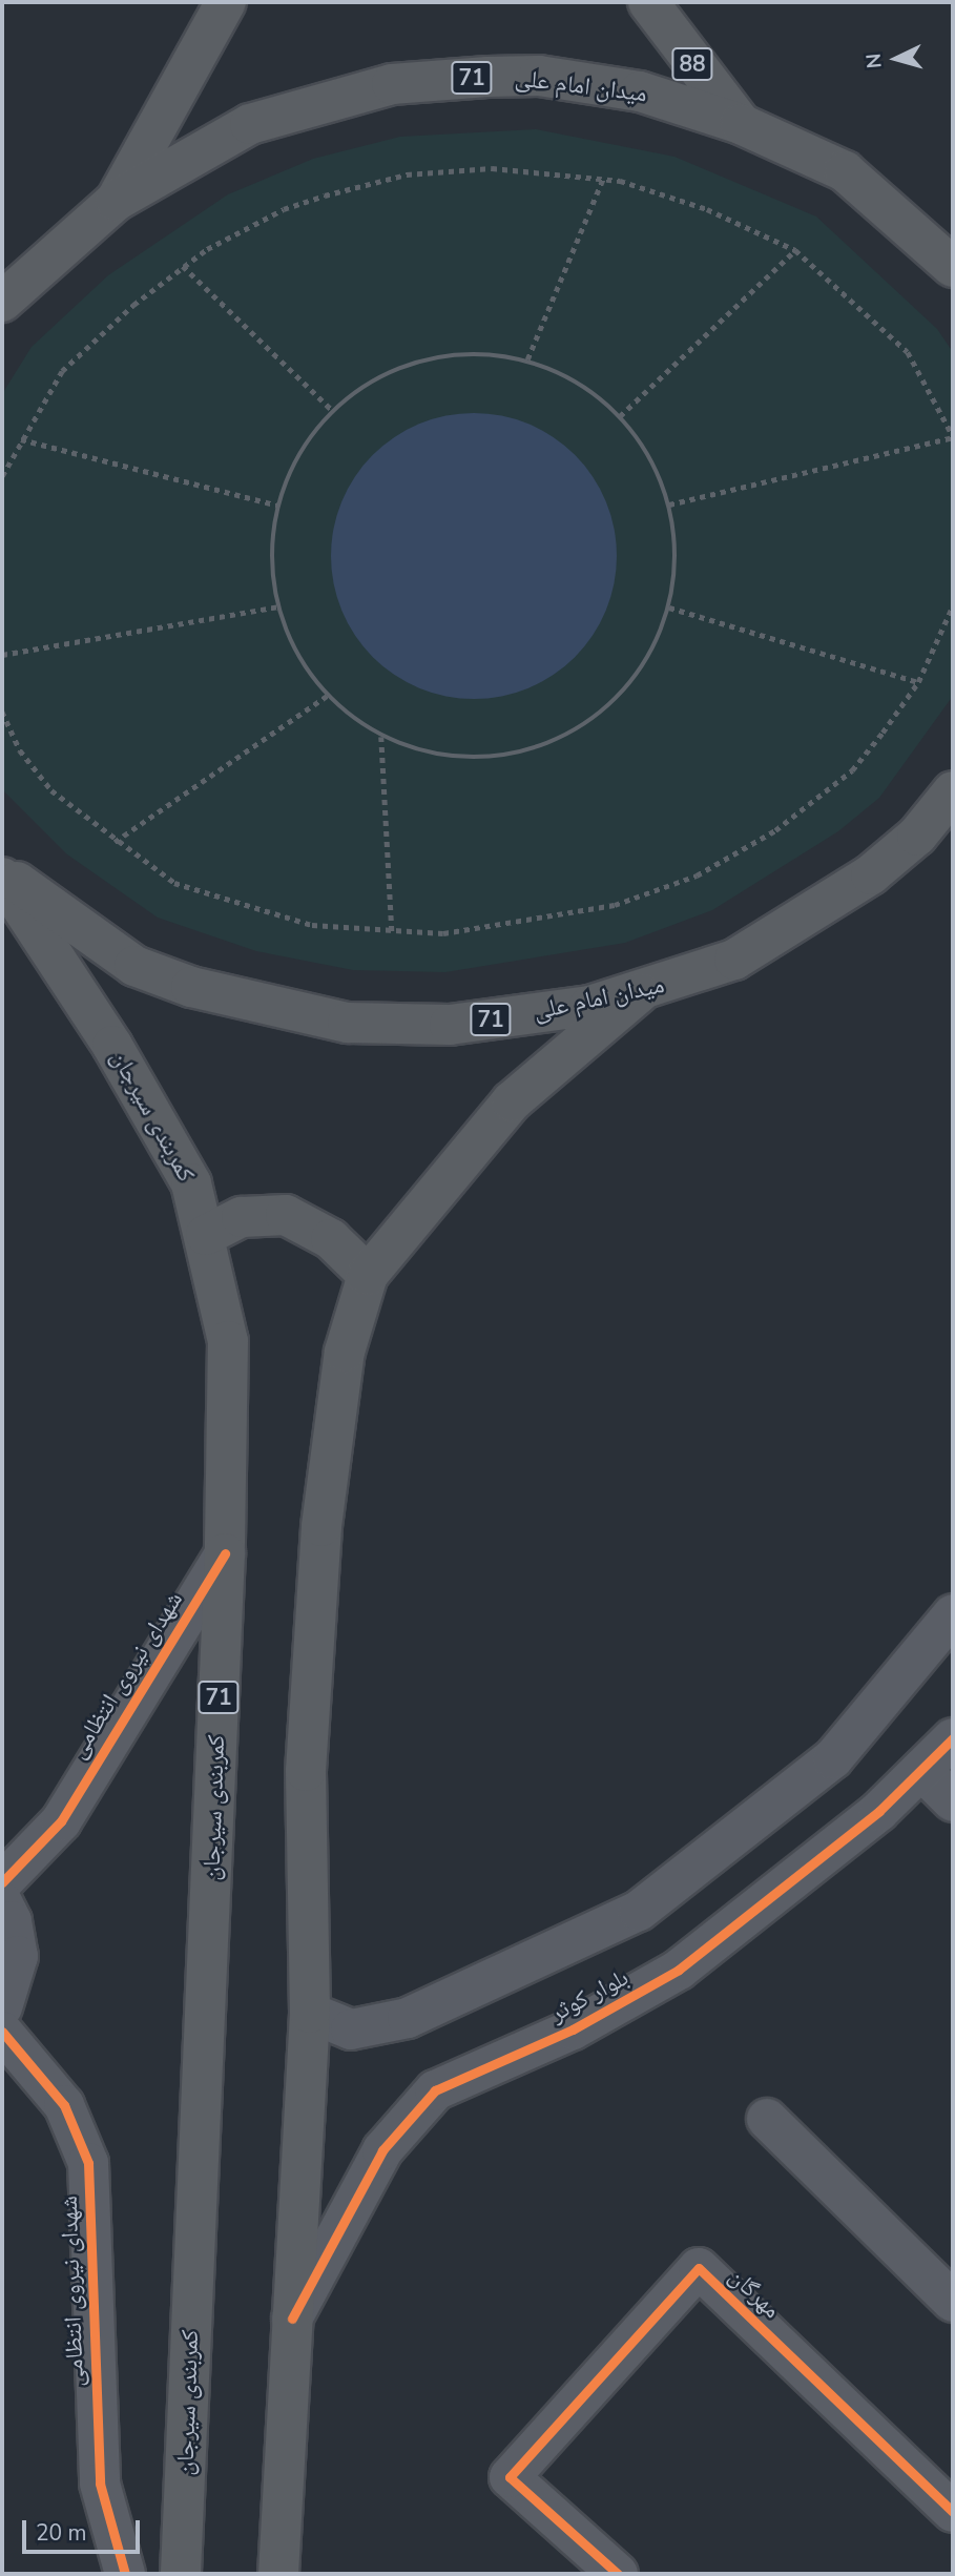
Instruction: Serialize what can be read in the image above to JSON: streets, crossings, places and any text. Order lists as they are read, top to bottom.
{
  "streets": {
    "highway": [
      "88",
      "71",
      "میدان امام علی",
      "کمربندی سیرجان"
    ],
    "street": ["شهدای نیروی انتظامی", "بلوار کوثر", "مهرگان"]
  },
  "crossings": [
    ["88", "میدان امام علی"],
    ["71", "میدان امام علی"],
    ["71", "بلوار کوثر"],
    ["کمربندی سیرجان", "شهدای نیروی انتظامی"]
  ],
  "scale_bar": "20 m",
  "north": "left"
}
